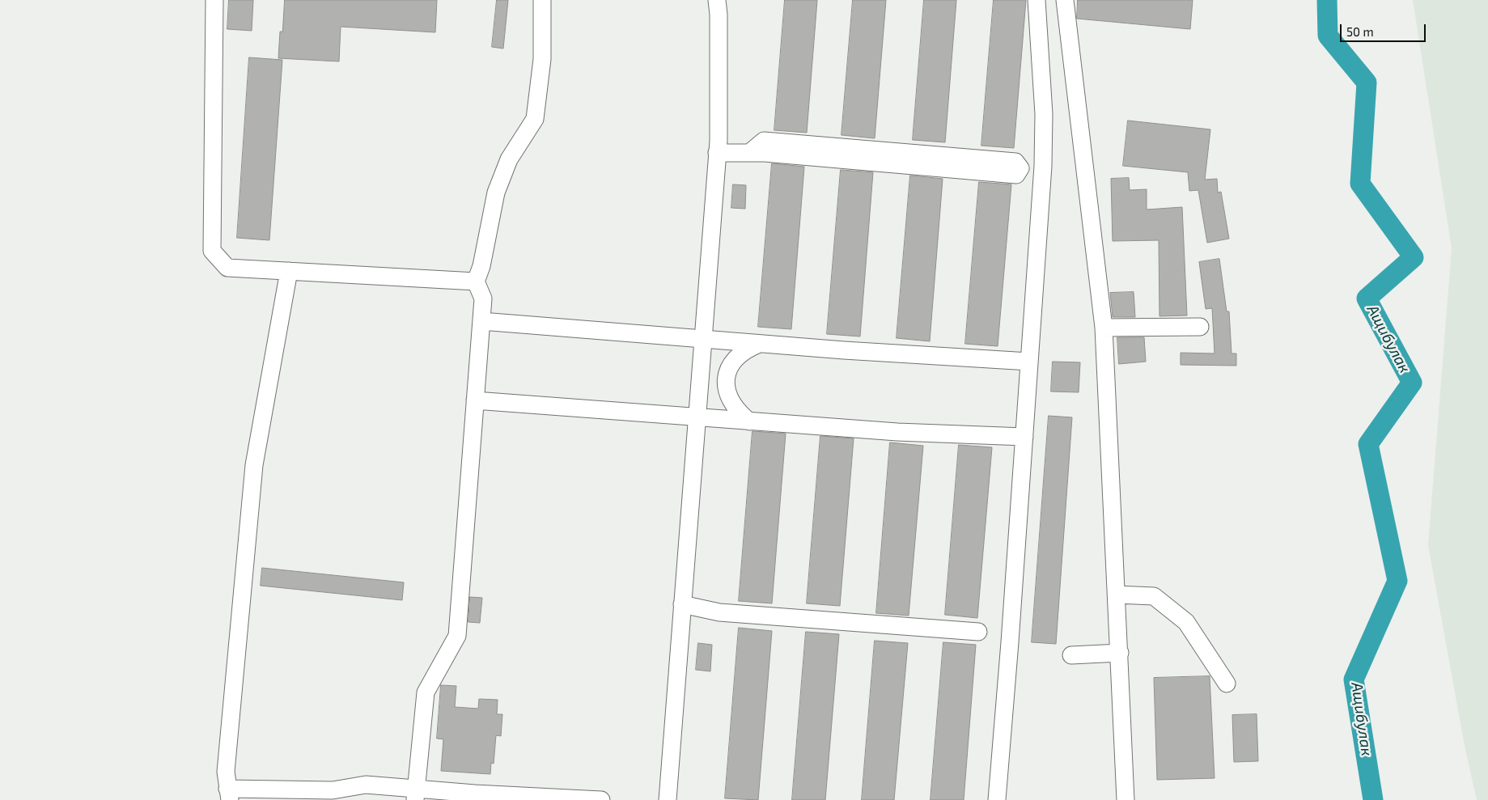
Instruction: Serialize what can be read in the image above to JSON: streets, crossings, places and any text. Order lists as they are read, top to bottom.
{
  "water": ["Ащибулак"],
  "scale_bar": "50 m"
}
